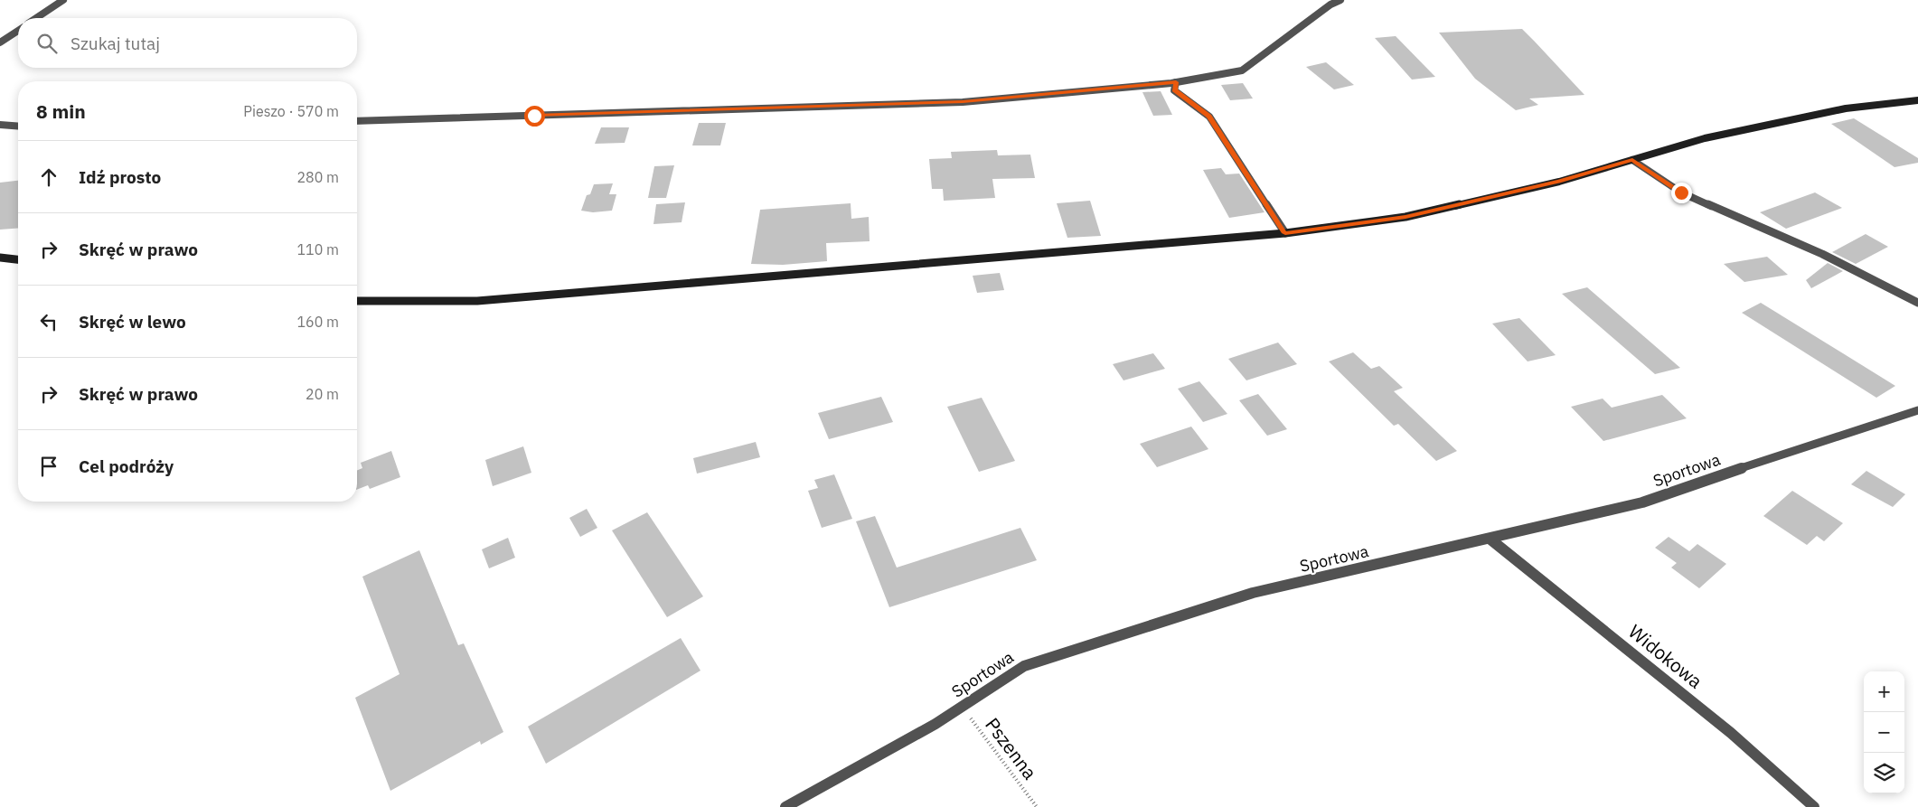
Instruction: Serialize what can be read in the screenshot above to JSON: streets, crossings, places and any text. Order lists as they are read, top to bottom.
{
  "streets": {
    "street": ["Sportowa", "Widokowa"],
    "path": ["Pszenna"]
  },
  "crossings": [
    ["Sportowa", "Widokowa"],
    ["Sportowa", "Pszenna"]
  ],
  "page": {
    "search": "Szukaj tutaj",
    "heading": ["8 min", "Pieszo · 570 m"],
    "list": [
      ["Idź prosto", "280 m"],
      ["Skręć w prawo", "110 m"],
      ["Skręć w lewo", "160 m"],
      ["Skręć w prawo", "20 m"],
      "Cel podróży"
    ],
    "map_buttons": ["+", "−"]
  }
}
